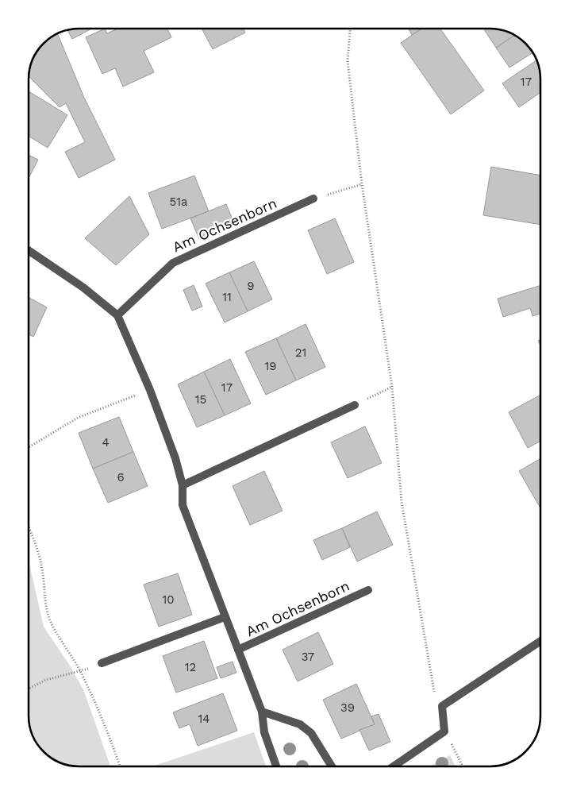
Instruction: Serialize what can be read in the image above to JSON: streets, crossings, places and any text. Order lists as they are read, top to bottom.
{
  "streets": {
    "street": ["Am Ochsenborn"]
  },
  "house_numbers": [
    "17",
    "51a",
    "9",
    "11",
    "21",
    "19",
    "17",
    "15",
    "4",
    "6",
    "10",
    "37",
    "12",
    "39",
    "14"
  ]
}
